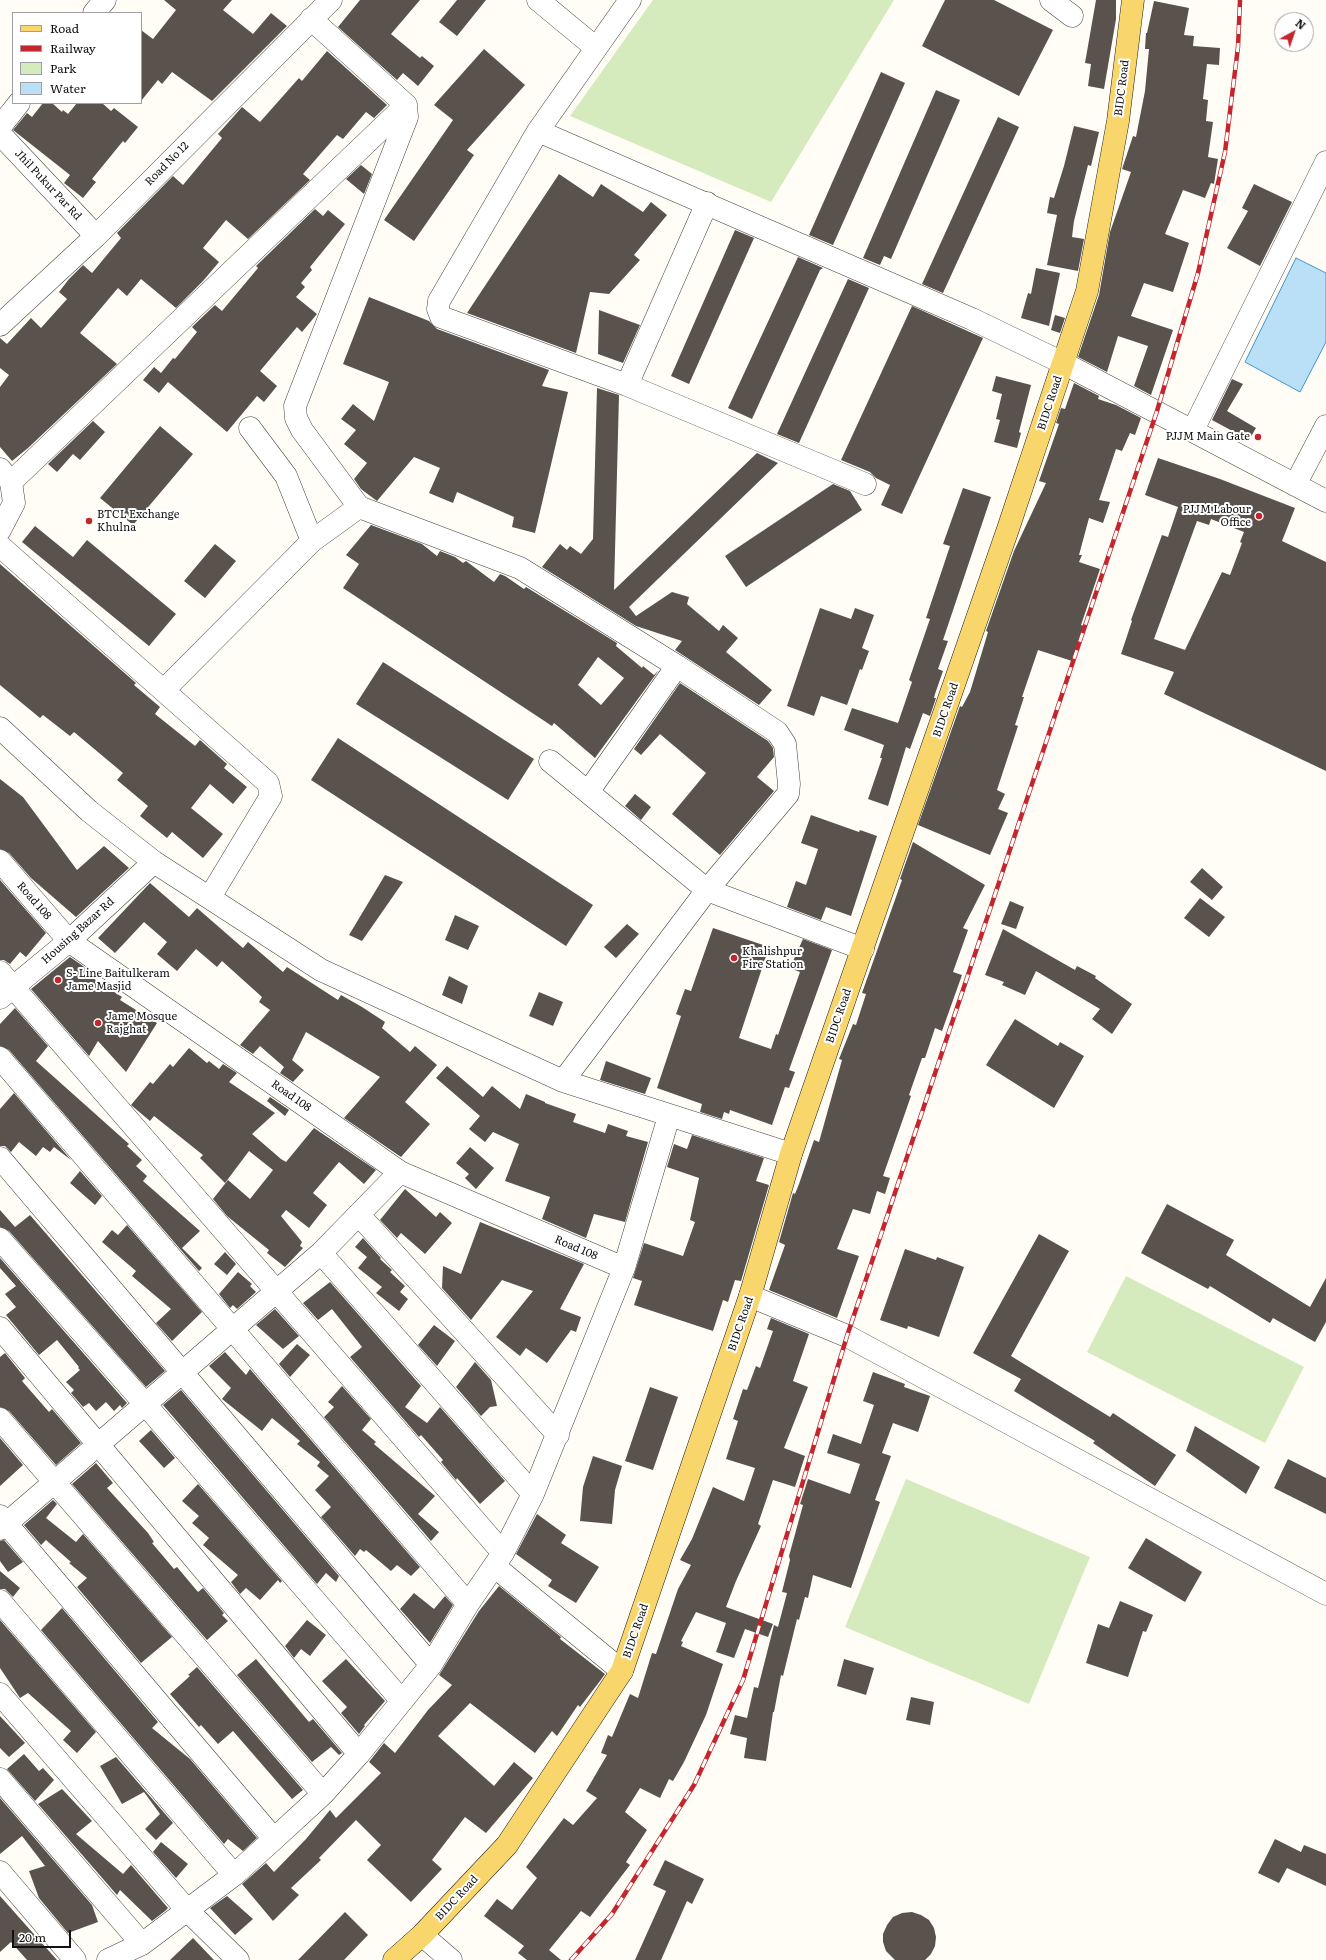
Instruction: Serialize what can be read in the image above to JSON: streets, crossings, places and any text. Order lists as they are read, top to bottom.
{
  "streets": {
    "main road": ["BIDC Road"],
    "street": [
      "Road No 12",
      "Jhil Pukur Par Rd",
      "Road 108",
      "Housing Bazar Rd"
    ]
  },
  "crossings": [
    ["Road No 12", "Jhil Pukur Par Rd"],
    ["Road 108", "Housing Bazar Rd"]
  ],
  "places": [
    "PJJM Main Gate",
    "PJJM Labour Office",
    "BTCL Exchange Khulna",
    "Khalishpur Fire Station",
    "S- Line Baitulkeram Jame Masjid",
    "Jame Mosque Rajghat"
  ],
  "legend": [
    "Road",
    "Railway",
    "Park",
    "Water"
  ],
  "scale_bar": "20 m",
  "north": "top right"
}
